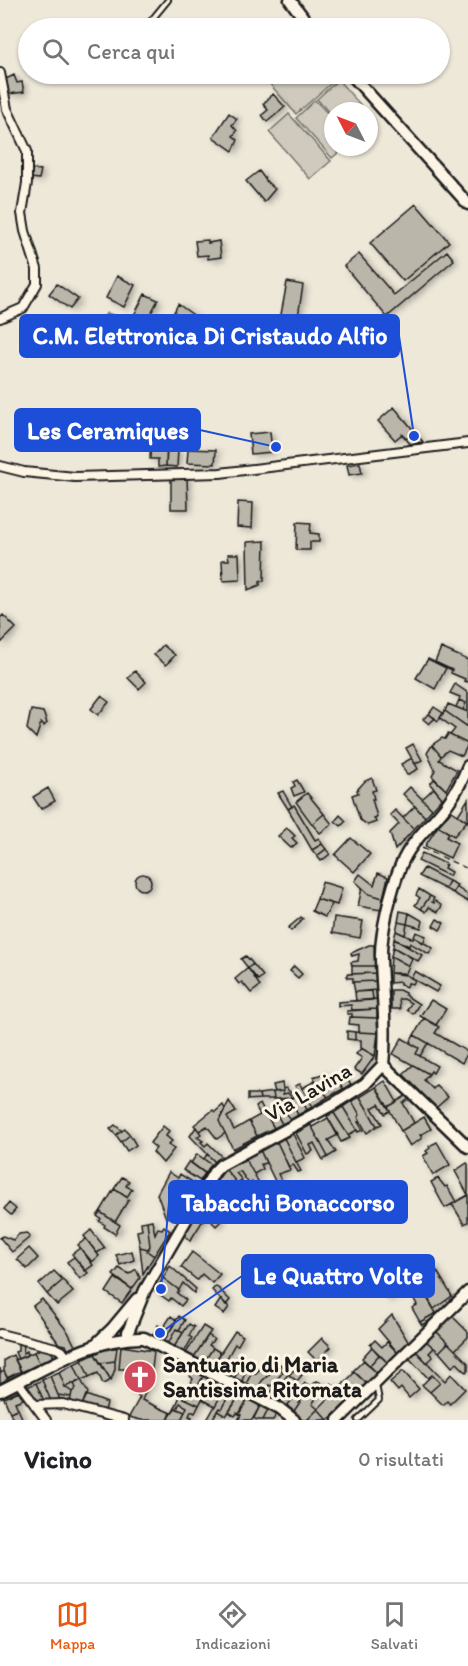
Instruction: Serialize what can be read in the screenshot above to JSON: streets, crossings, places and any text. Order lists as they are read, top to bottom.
{
  "streets": {
    "street": ["Via Lavina"]
  },
  "places": {
    "other": [
      "C.M. Elettronica Di Cristaudo Alfio",
      "Les Ceramiques",
      "Tabacchi Bonaccorso",
      "Le Quattro Volte"
    ],
    "church": ["Santuario di Maria Santissima Ritornata"]
  },
  "north": "top left",
  "page": {
    "search": "Cerca qui",
    "heading": ["Vicino", "0 risultati"],
    "nav": ["Mappa", "Indicazioni", "Salvati"]
  }
}
